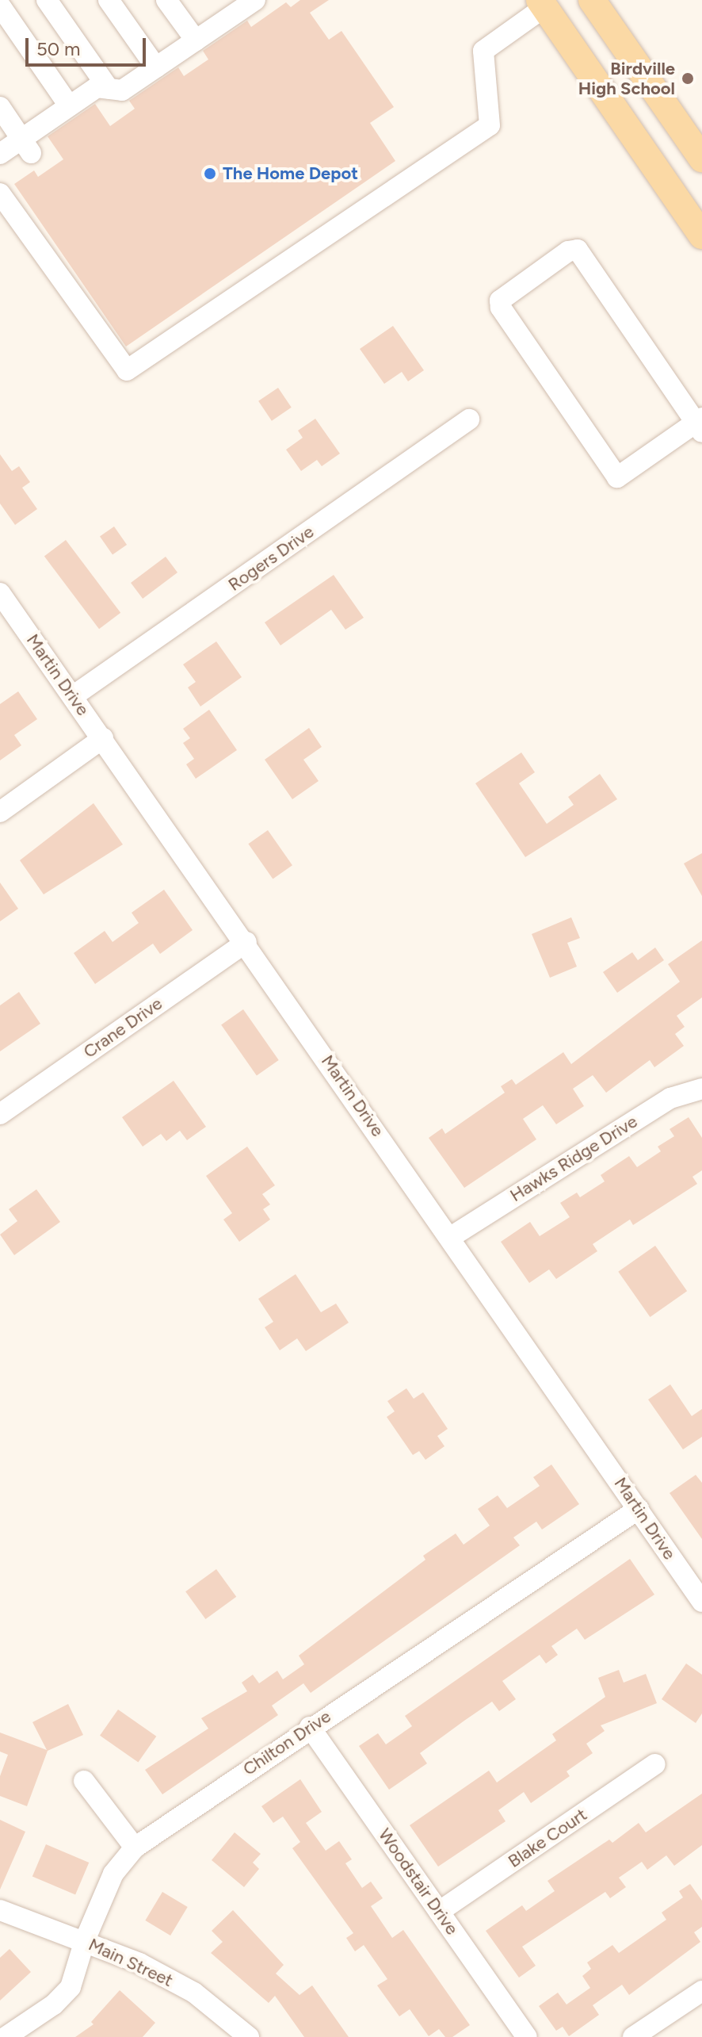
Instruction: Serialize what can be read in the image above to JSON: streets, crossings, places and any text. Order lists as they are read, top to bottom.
{
  "streets": {
    "street": [
      "Rogers Drive",
      "Martin Drive",
      "Crane Drive",
      "Hawks Ridge Drive",
      "Chilton Drive",
      "Blake Court",
      "Woodstair Drive",
      "Main Street"
    ]
  },
  "crossings": [
    ["Rogers Drive", "Martin Drive"],
    ["Martin Drive", "Crane Drive"],
    ["Martin Drive", "Hawks Ridge Drive"],
    ["Martin Drive", "Chilton Drive"],
    ["Chilton Drive", "Woodstair Drive"],
    ["Chilton Drive", "Main Street"],
    ["Blake Court", "Woodstair Drive"]
  ],
  "places": ["Birdville High School", "The Home Depot"],
  "scale_bar": "50 m"
}
